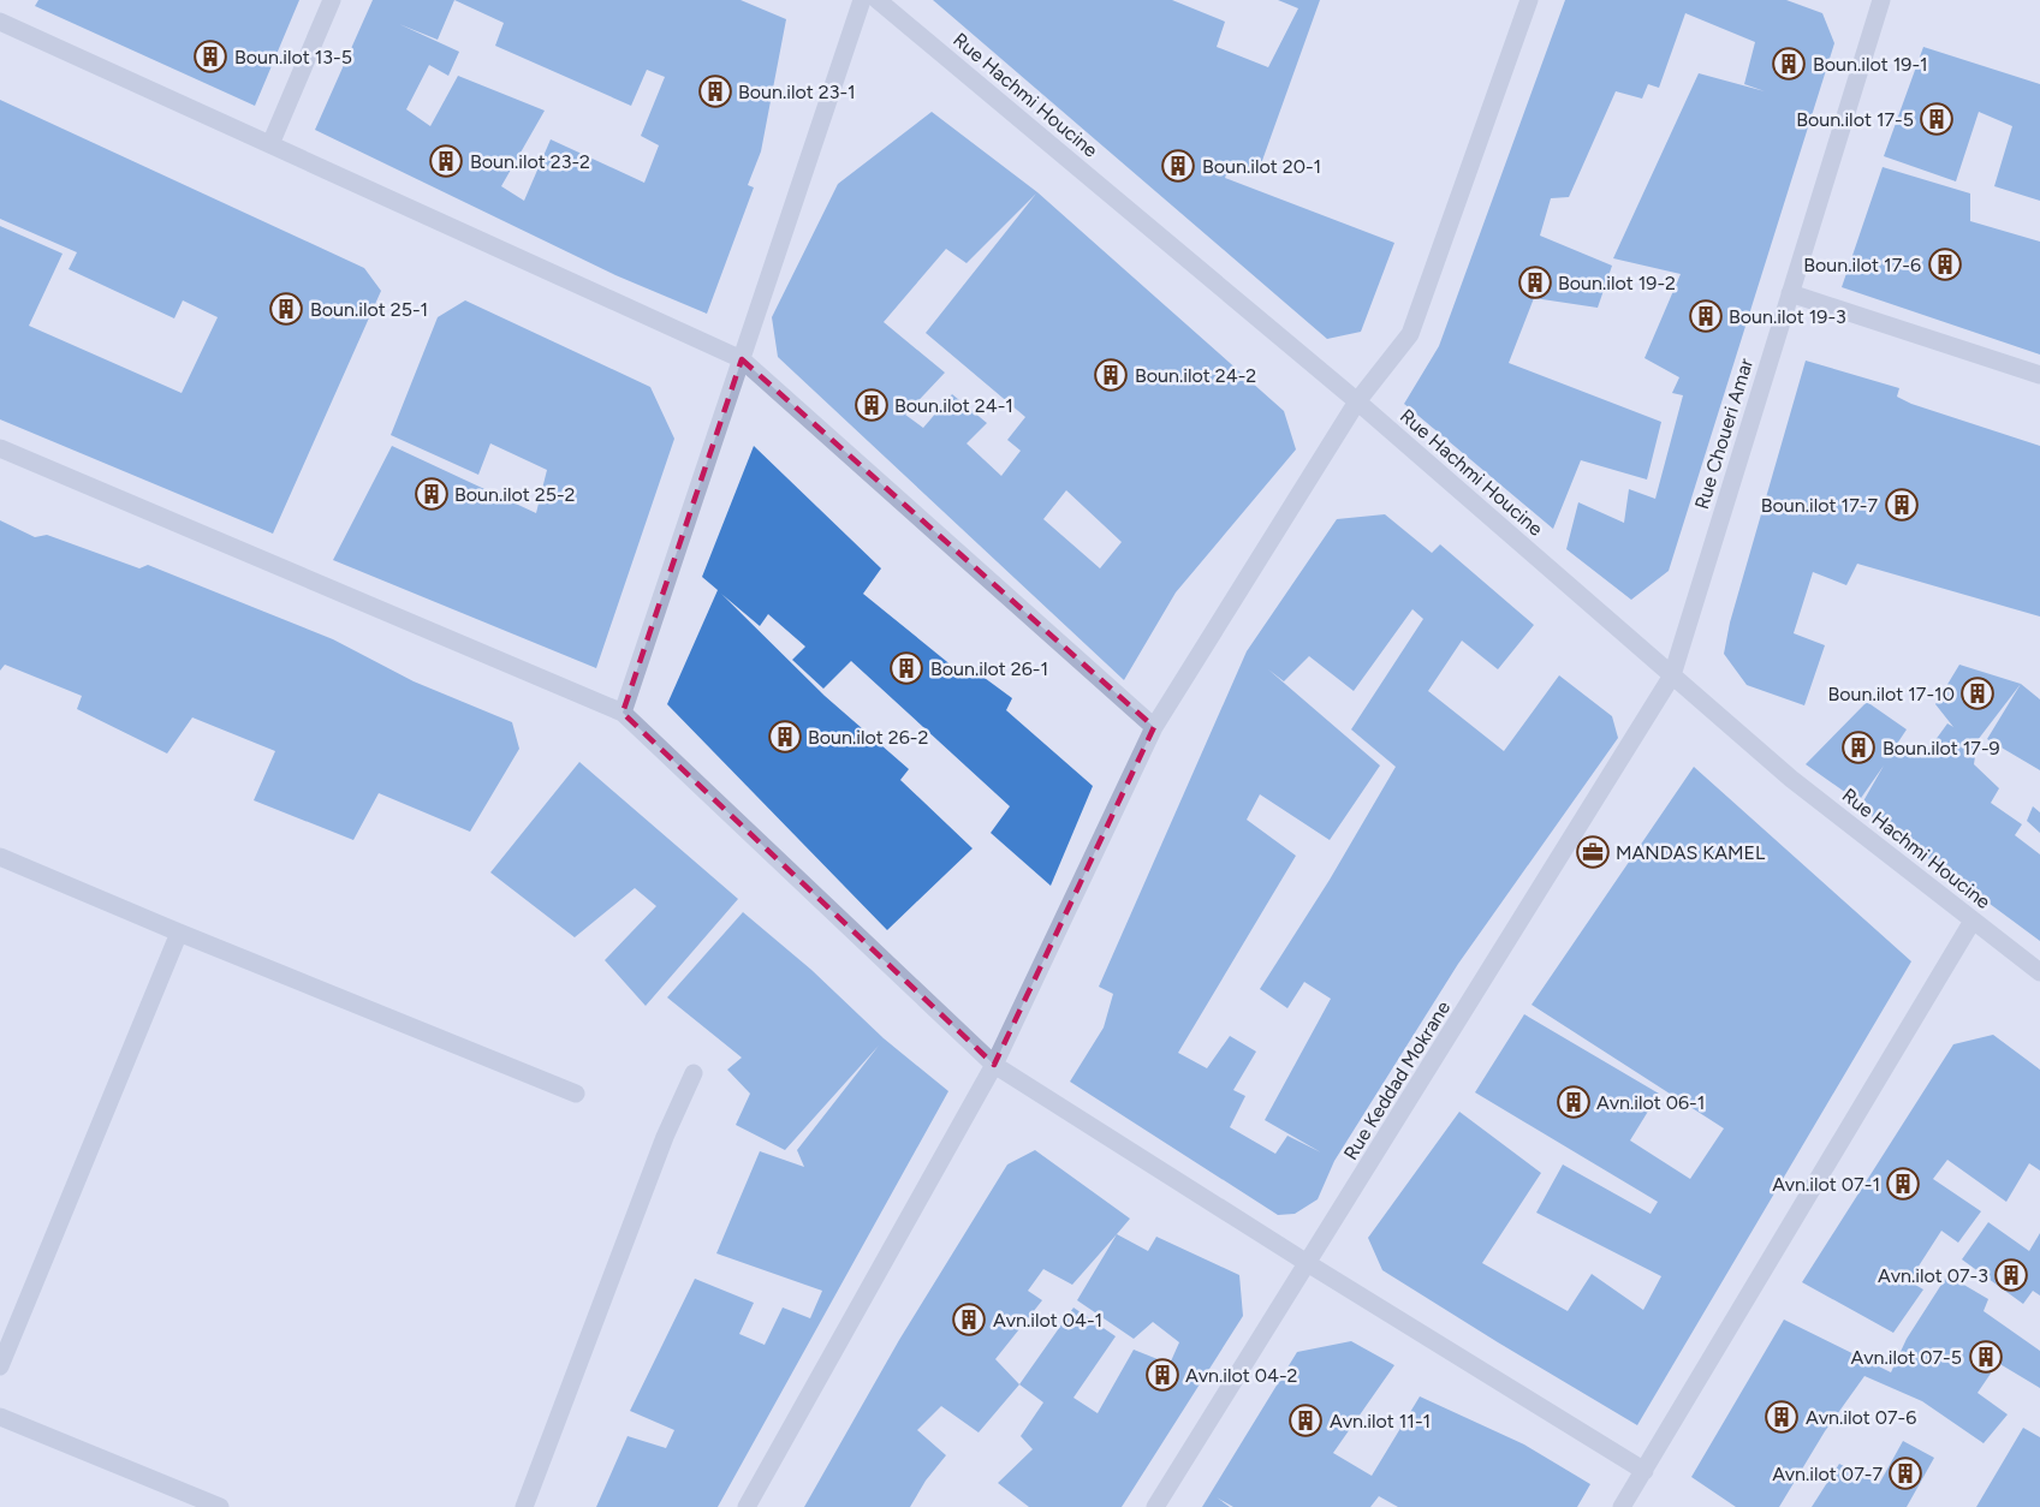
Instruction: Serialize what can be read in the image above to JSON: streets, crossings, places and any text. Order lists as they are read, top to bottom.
{
  "streets": {
    "street": ["Rue Hachmi Houcine", "Rue Choueri Amar", "Rue Keddad Mokrane"]
  },
  "crossings": [
    ["Rue Hachmi Houcine", "Rue Choueri Amar"],
    ["Rue Hachmi Houcine", "Rue Keddad Mokrane"],
    ["Rue Choueri Amar", "Rue Keddad Mokrane"]
  ],
  "places": {
    "building": [
      "Boun.ilot 13-5",
      "Boun.ilot 19-1",
      "Boun.ilot 23-1",
      "Boun.ilot 17-5",
      "Boun.ilot 23-2",
      "Boun.ilot 20-1",
      "Boun.ilot 17-6",
      "Boun.ilot 19-2",
      "Boun.ilot 25-1",
      "Boun.ilot 19-3",
      "Boun.ilot 24-2",
      "Boun.ilot 24-1",
      "Boun.ilot 25-2",
      "Boun.ilot 17-7",
      "Boun.ilot 26-1",
      "Boun.ilot 17-10",
      "Boun.ilot 26-2",
      "Boun.ilot 17-9",
      "Avn.ilot 06-1",
      "Avn.ilot 07-1",
      "Avn.ilot 07-3",
      "Avn.ilot 04-1",
      "Avn.ilot 07-5",
      "Avn.ilot 04-2",
      "Avn.ilot 07-6",
      "Avn.ilot 11-1",
      "Avn.ilot 07-7"
    ],
    "office": ["MANDAS KAMEL"]
  }
}
